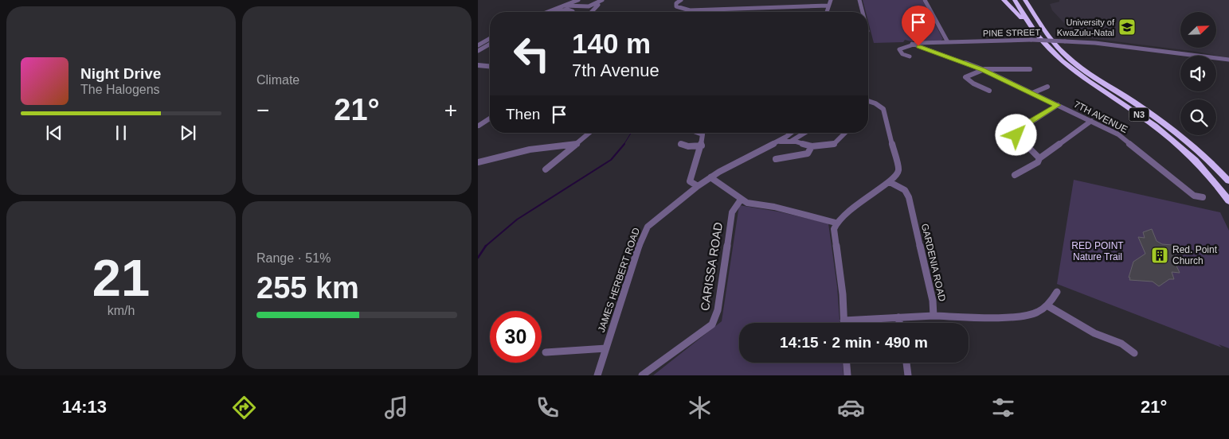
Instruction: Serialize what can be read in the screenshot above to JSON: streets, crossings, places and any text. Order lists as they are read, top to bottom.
{
  "streets": {
    "highway": ["N3"],
    "street": [
      "PINE STREET",
      "7TH AVENUE",
      "GARDENIA ROAD",
      "CARISSA ROAD",
      "JAMES HERBERT ROAD"
    ]
  },
  "crossings": [
    ["PINE STREET", "7TH AVENUE"]
  ],
  "parks": ["RED POINT Nature Trail"],
  "places": {
    "school or university": ["University of KwaZulu-Natal"],
    "building": ["Red. Point Church"]
  },
  "north": "top right",
  "page": {
    "tile": [
      "Climate",
      ["21", "km/h"],
      ["Range · 51%", "255 km"]
    ],
    "turn": ["140 m", "7th Avenue"],
    "song": ["Night Drive", "The Halogens"],
    "heat": ["−", "21°", "+"],
    "then": "Then",
    "limit": "30",
    "trip": "14:15 · 2 min · 490 m",
    "tabs": ["14:13", "21°"]
  }
}
